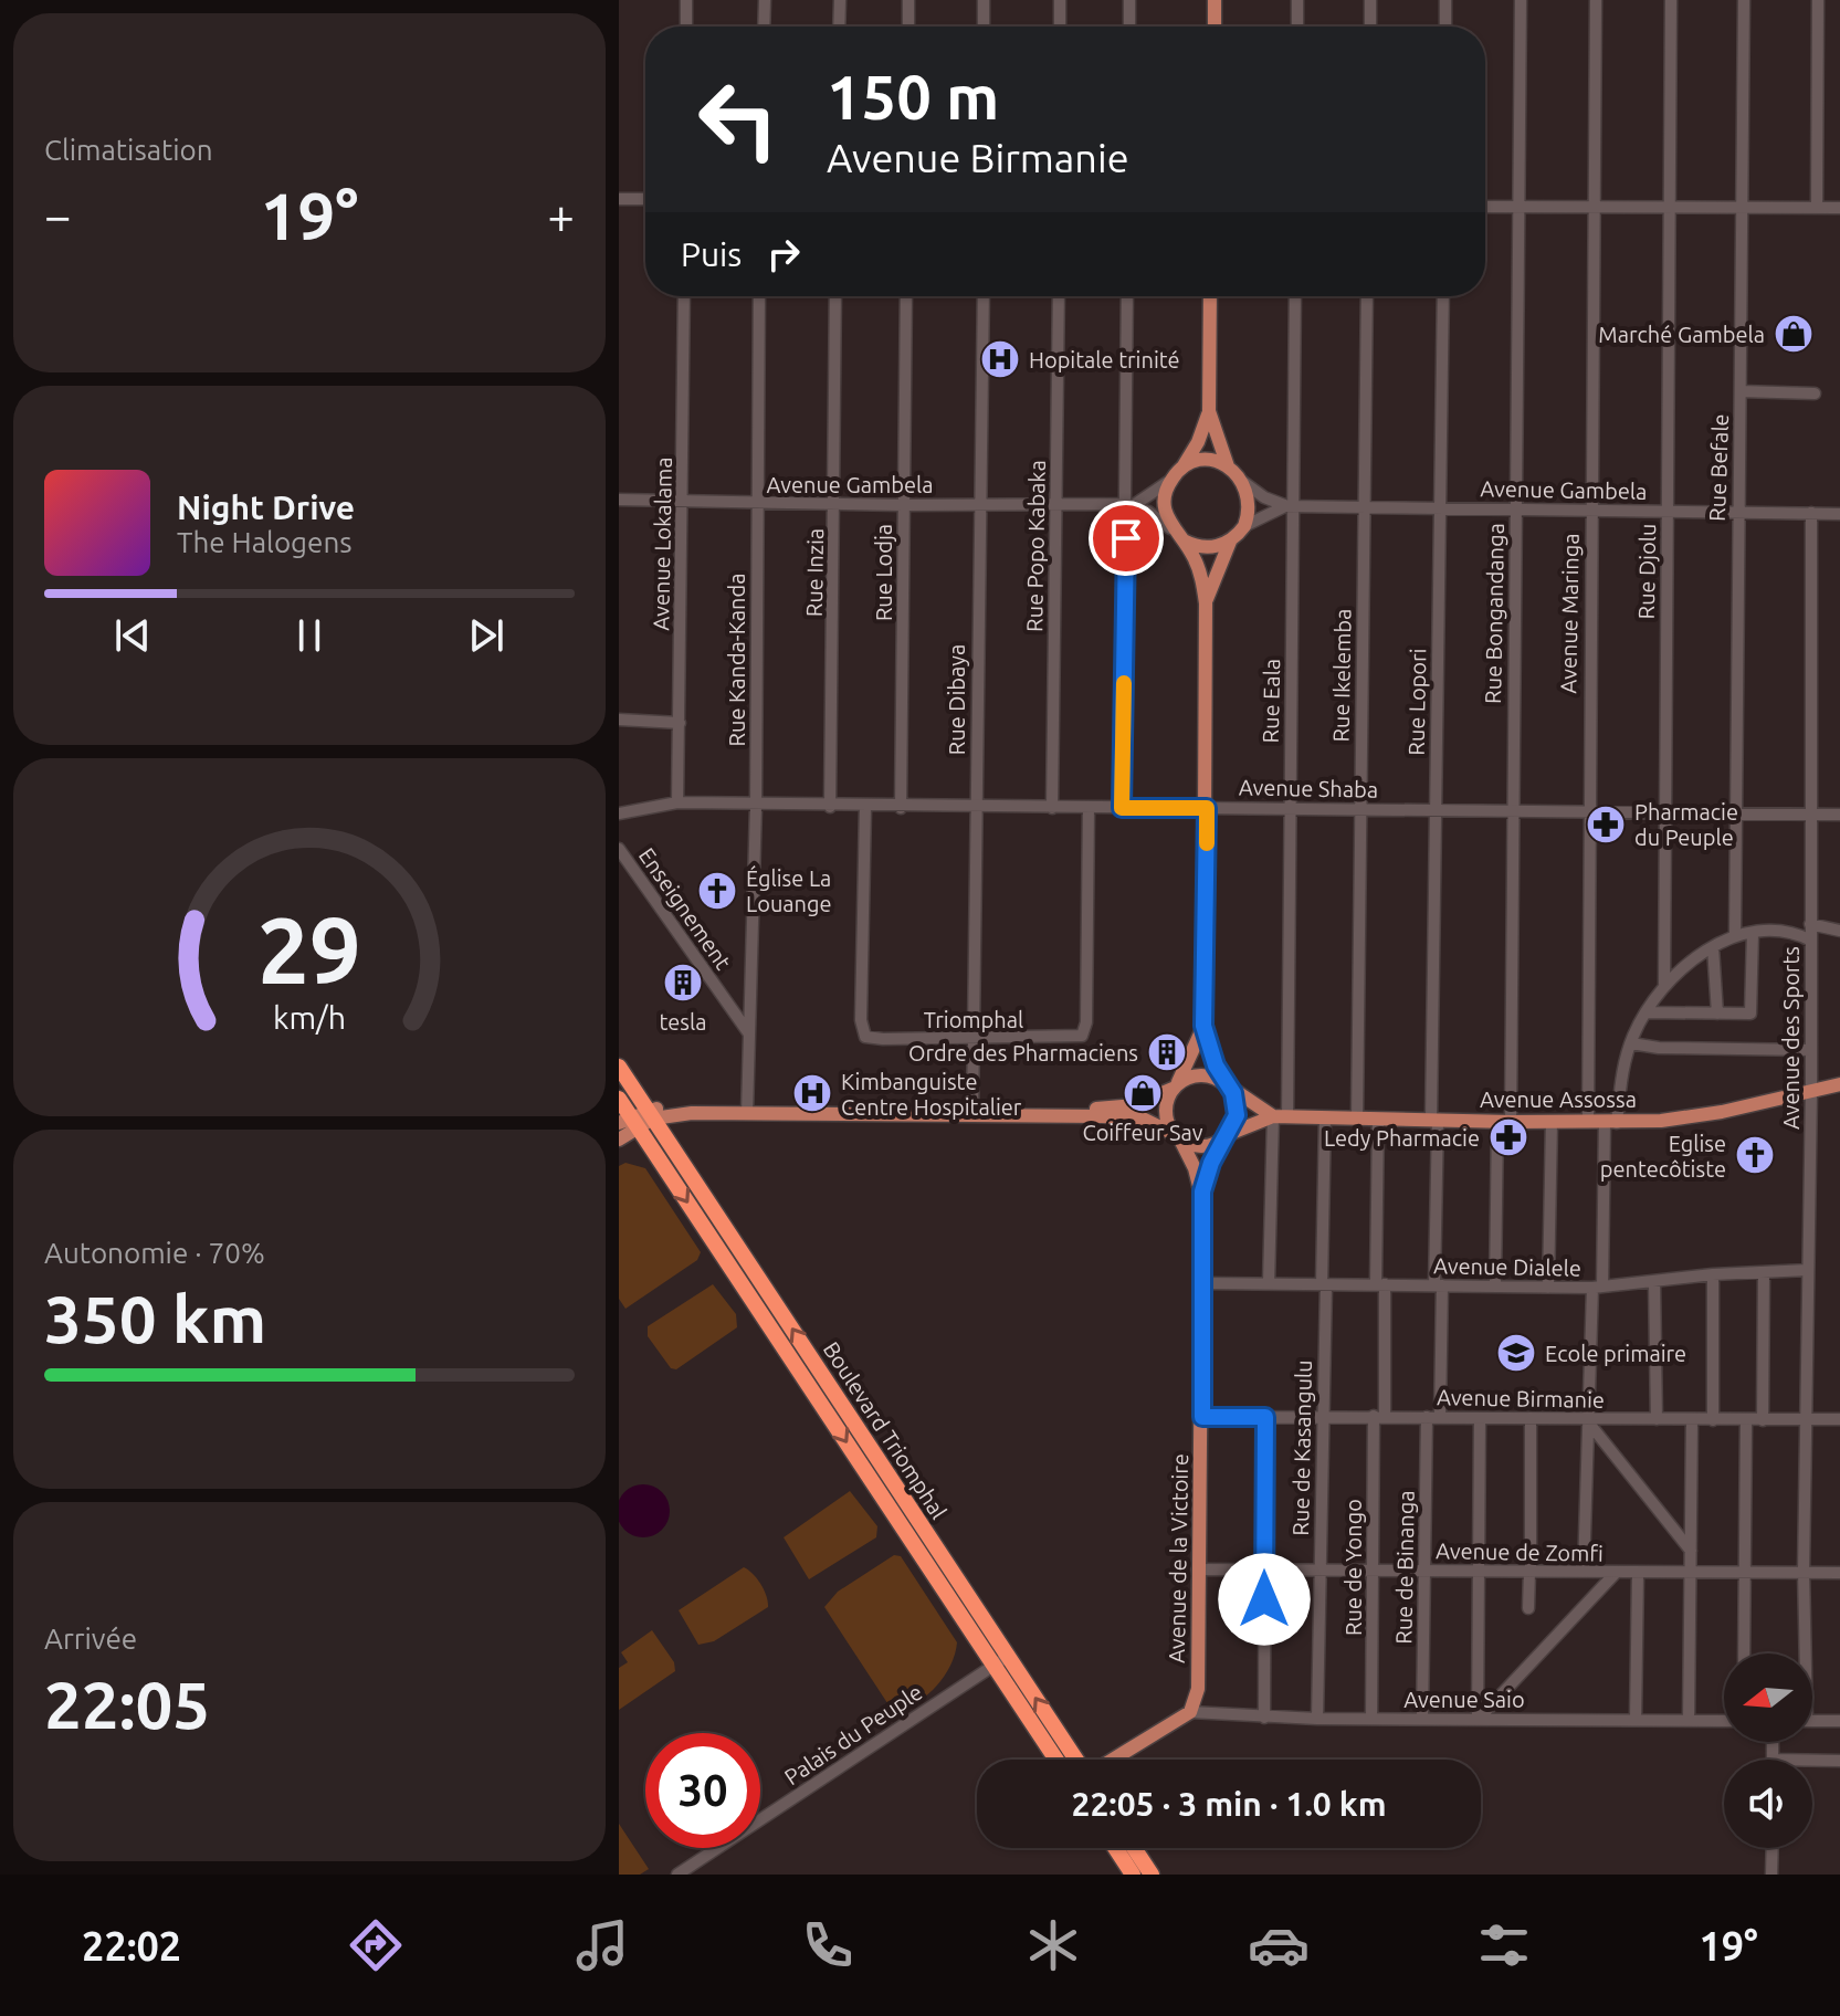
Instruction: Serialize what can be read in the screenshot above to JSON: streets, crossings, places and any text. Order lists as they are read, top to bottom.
{
  "streets": {
    "highway": ["Boulevard Triomphal"],
    "main road": ["Avenue Assossa", "Avenue de la Victoire"],
    "street": [
      "Rue Befale",
      "Avenue Gambela",
      "Avenue Lokalama",
      "Rue Popo Kabaka",
      "Rue Djolu",
      "Rue Inzia",
      "Rue Lodja",
      "Rue Bongandanga",
      "Avenue Maringa",
      "Rue Kanda-Kanda",
      "Rue Ikelemba",
      "Rue Dibaya",
      "Rue Eala",
      "Rue Lopori",
      "Avenue Shaba",
      "Enseignement",
      "Triomphal",
      "Avenue des Sports",
      "Avenue Dialele",
      "Avenue Birmanie",
      "Rue de Kasangulu",
      "Avenue de Zomfi",
      "Rue de Yongo",
      "Rue de Binanga",
      "Avenue Saio",
      "Palais du Peuple"
    ]
  },
  "crossings": [
    ["Rue Befale", "Avenue Gambela"],
    ["Rue Befale", "Avenue Shaba"],
    ["Avenue Gambela", "Avenue Lokalama"],
    ["Avenue Gambela", "Rue Popo Kabaka"],
    ["Avenue Gambela", "Rue Djolu"],
    ["Avenue Gambela", "Rue Inzia"],
    ["Avenue Gambela", "Rue Lodja"],
    ["Avenue Gambela", "Rue Bongandanga"],
    ["Avenue Gambela", "Avenue Maringa"],
    ["Avenue Gambela", "Rue Kanda-Kanda"],
    ["Avenue Gambela", "Rue Ikelemba"],
    ["Avenue Gambela", "Rue Dibaya"],
    ["Avenue Gambela", "Rue Eala"],
    ["Avenue Gambela", "Rue Lopori"],
    ["Avenue Gambela", "Avenue des Sports"],
    ["Avenue Lokalama", "Avenue Shaba"],
    ["Rue Popo Kabaka", "Avenue Shaba"],
    ["Rue Djolu", "Avenue Shaba"],
    ["Rue Inzia", "Avenue Shaba"],
    ["Rue Lodja", "Avenue Shaba"],
    ["Rue Bongandanga", "Avenue Shaba"],
    ["Rue Bongandanga", "Avenue Assossa"],
    ["Rue Bongandanga", "Avenue Dialele"],
    ["Avenue Maringa", "Avenue Shaba"],
    ["Avenue Maringa", "Avenue Assossa"],
    ["Rue Kanda-Kanda", "Avenue Shaba"],
    ["Rue Kanda-Kanda", "Enseignement"],
    ["Rue Ikelemba", "Avenue Shaba"],
    ["Rue Ikelemba", "Avenue Assossa"],
    ["Rue Dibaya", "Avenue Shaba"],
    ["Rue Dibaya", "Triomphal"],
    ["Rue Eala", "Avenue Shaba"],
    ["Rue Eala", "Avenue Assossa"],
    ["Rue Eala", "Avenue Dialele"],
    ["Rue Lopori", "Avenue Shaba"],
    ["Rue Lopori", "Avenue Assossa"],
    ["Rue Lopori", "Rue de Binanga"],
    ["Avenue Shaba", "Triomphal"],
    ["Avenue Shaba", "Avenue des Sports"],
    ["Avenue des Sports", "Avenue Assossa"],
    ["Avenue des Sports", "Avenue Dialele"],
    ["Avenue des Sports", "Avenue Birmanie"],
    ["Avenue des Sports", "Avenue de Zomfi"],
    ["Avenue Assossa", "Rue de Kasangulu"],
    ["Avenue Assossa", "Rue de Yongo"],
    ["Avenue Assossa", "Rue de Binanga"],
    ["Avenue Dialele", "Rue de Kasangulu"],
    ["Avenue Dialele", "Avenue de la Victoire"],
    ["Avenue Dialele", "Rue de Yongo"],
    ["Avenue Dialele", "Rue de Binanga"],
    ["Avenue Birmanie", "Rue de Kasangulu"],
    ["Avenue Birmanie", "Avenue de la Victoire"],
    ["Avenue Birmanie", "Rue de Yongo"],
    ["Avenue Birmanie", "Rue de Binanga"],
    ["Boulevard Triomphal", "Palais du Peuple"],
    ["Rue de Kasangulu", "Avenue de Zomfi"],
    ["Rue de Kasangulu", "Avenue Saio"],
    ["Avenue de Zomfi", "Avenue de la Victoire"],
    ["Avenue de Zomfi", "Rue de Yongo"],
    ["Avenue de Zomfi", "Rue de Binanga"],
    ["Avenue de la Victoire", "Avenue Saio"],
    ["Rue de Yongo", "Avenue Saio"],
    ["Rue de Binanga", "Avenue Saio"]
  ],
  "places": {
    "shop": ["Marché Gambela", "Coiffeur Sav"],
    "hospital": ["Hopitale trinité", "Kimbanguiste Centre Hospitalier"],
    "pharmacy": ["Pharmacie du Peuple", "Ledy Pharmacie"],
    "church": ["Église La Louange", "Eglise pentecôtiste"],
    "building": ["tesla", "Ordre des Pharmaciens"],
    "school or university": ["Ecole primaire"]
  },
  "north": "left",
  "page": {
    "tile": [
      "Climatisation",
      ["Autonomie · 70%", "350 km"],
      ["Arrivée", "22:05"]
    ],
    "turn": ["150 m", "Avenue Birmanie"],
    "heat": ["−", "19°", "+"],
    "then": "Puis",
    "song": ["Night Drive", "The Halogens"],
    "limit": "30",
    "trip": "22:05 · 3 min · 1.0 km",
    "tabs": ["22:02", "19°"],
    "gauge": ["29", "km/h"]
  }
}
